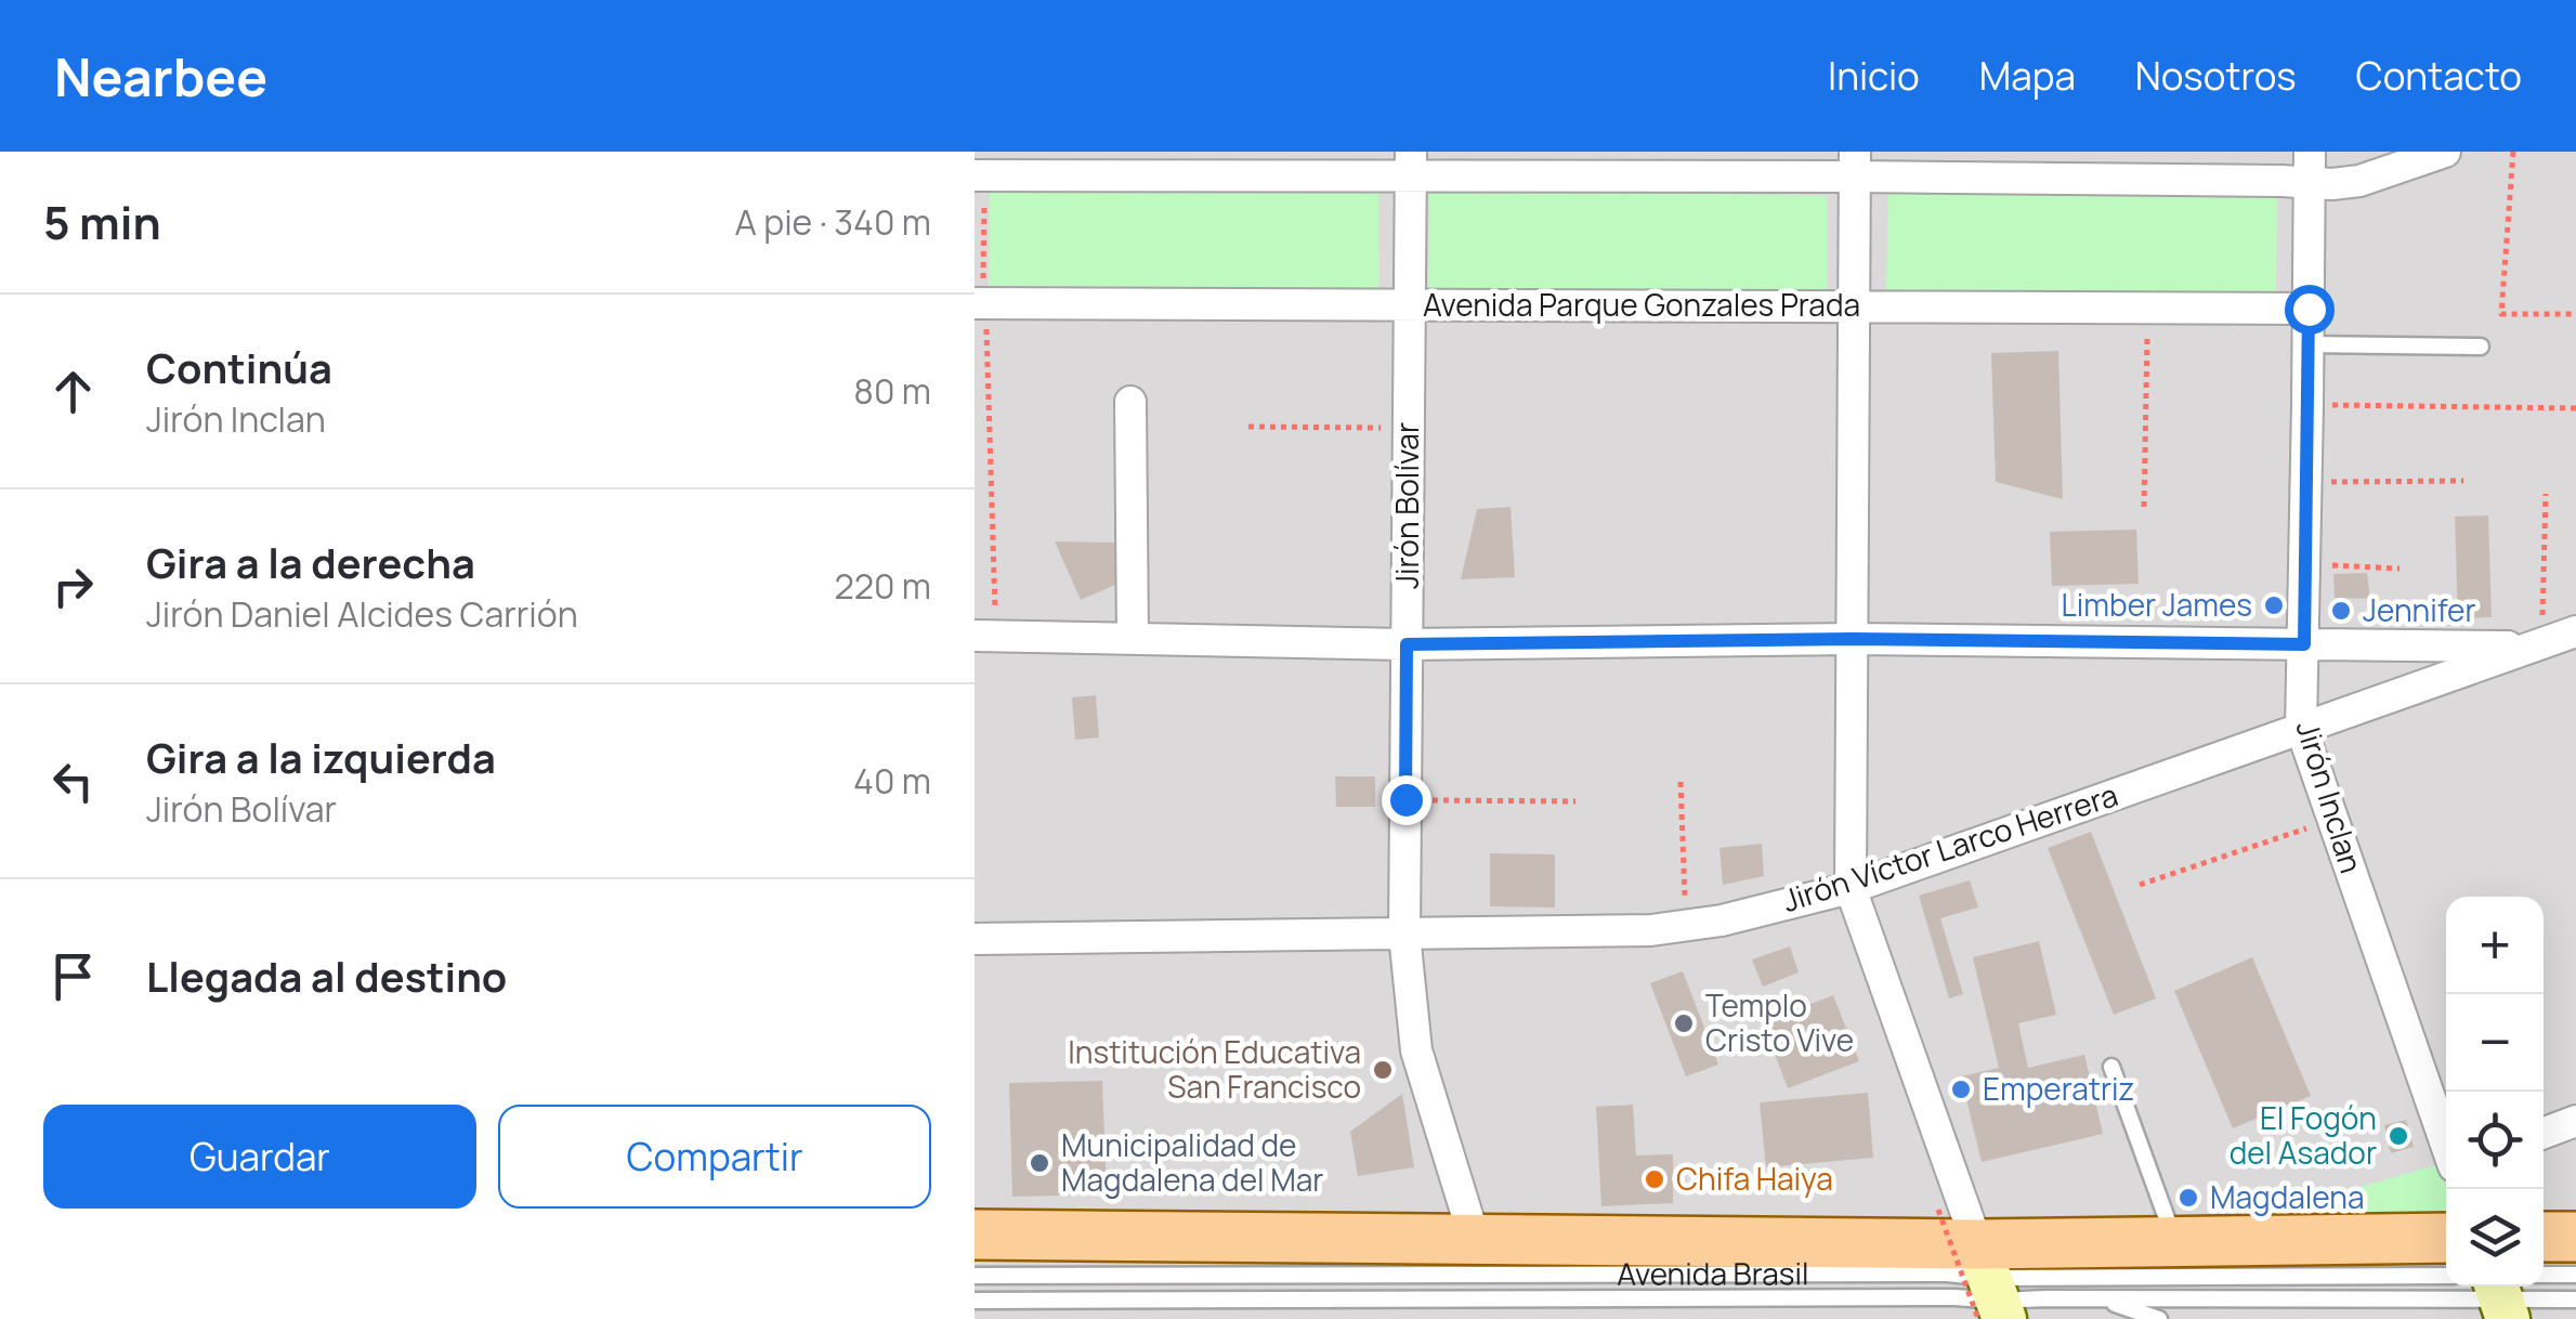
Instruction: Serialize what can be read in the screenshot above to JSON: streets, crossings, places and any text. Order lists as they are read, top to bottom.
{
  "streets": {
    "main road": ["Avenida Brasil"],
    "street": [
      "Avenida Parque Gonzales Prada",
      "Jirón Bolívar",
      "Jirón Inclan",
      "Jirón Víctor Larco Herrera"
    ]
  },
  "crossings": [
    ["Avenida Parque Gonzales Prada", "Jirón Bolívar"],
    ["Avenida Parque Gonzales Prada", "Jirón Inclan"],
    ["Jirón Bolívar", "Jirón Víctor Larco Herrera"],
    ["Jirón Bolívar", "Avenida Brasil"],
    ["Jirón Inclan", "Jirón Víctor Larco Herrera"]
  ],
  "places": [
    "Limber James",
    "Jennifer",
    "Templo Cristo Vive",
    "Institución Educativa San Francisco",
    "Emperatriz",
    "El Fogón del Asador",
    "Municipalidad de Magdalena del Mar",
    "Chifa Haiya",
    "Magdalena"
  ],
  "page": {
    "header": "Nearbee",
    "nav": [
      "Inicio",
      "Mapa",
      "Nosotros",
      "Contacto"
    ],
    "heading": ["5 min", "A pie · 340 m"],
    "list": [
      ["Continúa", "Jirón Inclan", "80 m"],
      ["Gira a la derecha", "Jirón Daniel Alcides Carrión", "220 m"],
      ["Gira a la izquierda", "Jirón Bolívar", "40 m"],
      "Llegada al destino"
    ],
    "map_buttons": ["+", "−"],
    "buttons": ["Guardar", "Compartir"]
  }
}
